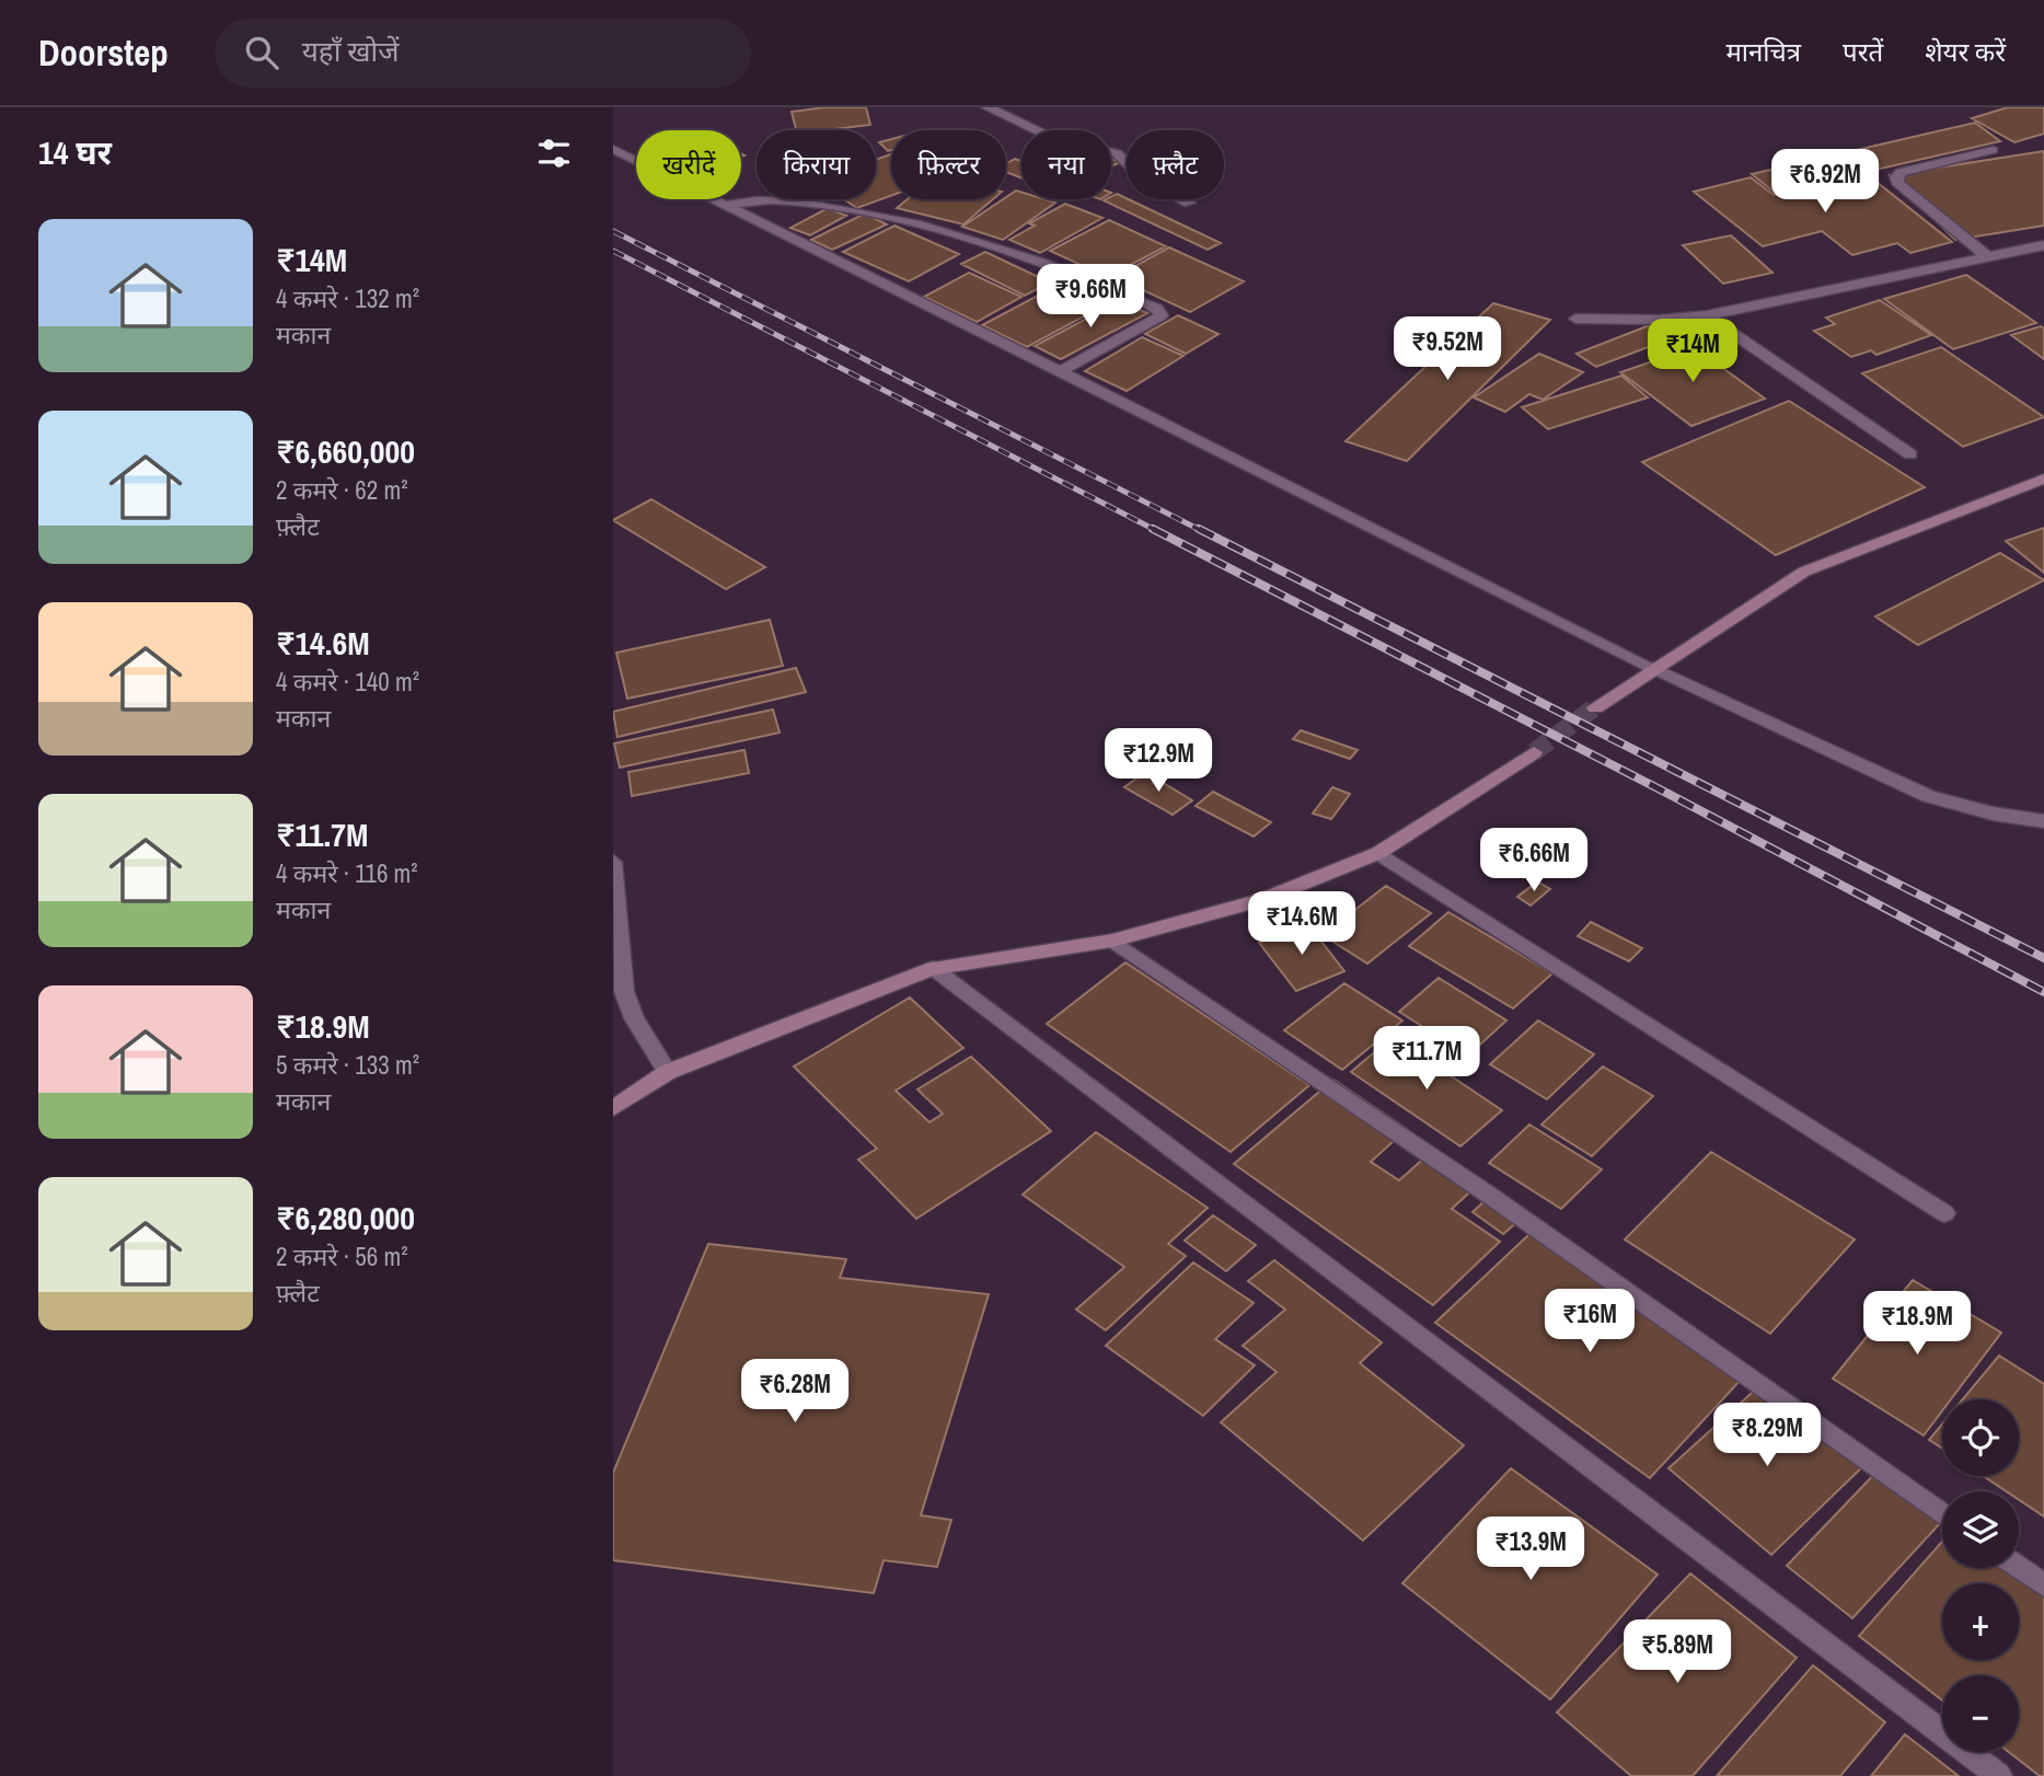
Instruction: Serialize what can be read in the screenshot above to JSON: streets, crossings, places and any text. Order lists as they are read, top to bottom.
{
  "page": {
    "header": "Doorstep",
    "search": "यहाँ खोजें",
    "nav": ["मानचित्र", "परतें", "शेयर करें"],
    "heading": "14 घर",
    "chip": [
      "खरीदें",
      "किराया",
      "फ़िल्टर",
      "नया",
      "फ़्लैट"
    ],
    "price": [
      "₹6.92M",
      "₹9.66M",
      "₹9.52M",
      "₹14M",
      "₹12.9M",
      "₹6.66M",
      "₹14.6M",
      "₹11.7M",
      "₹16M",
      "₹18.9M",
      "₹6.28M",
      "₹8.29M",
      "₹13.9M",
      "₹5.89M"
    ],
    "list": [
      {
        "name": "₹14M",
        "note": "4 कमरे · 132 m² · मकान"
      },
      {
        "name": "₹6,660,000",
        "note": "2 कमरे · 62 m² · फ़्लैट"
      },
      {
        "name": "₹14.6M",
        "note": "4 कमरे · 140 m² · मकान"
      },
      {
        "name": "₹11.7M",
        "note": "4 कमरे · 116 m² · मकान"
      },
      {
        "name": "₹18.9M",
        "note": "5 कमरे · 133 m² · मकान"
      },
      {
        "name": "₹6,280,000",
        "note": "2 कमरे · 56 m² · फ़्लैट"
      }
    ],
    "map_buttons": ["+", "−"]
  }
}
